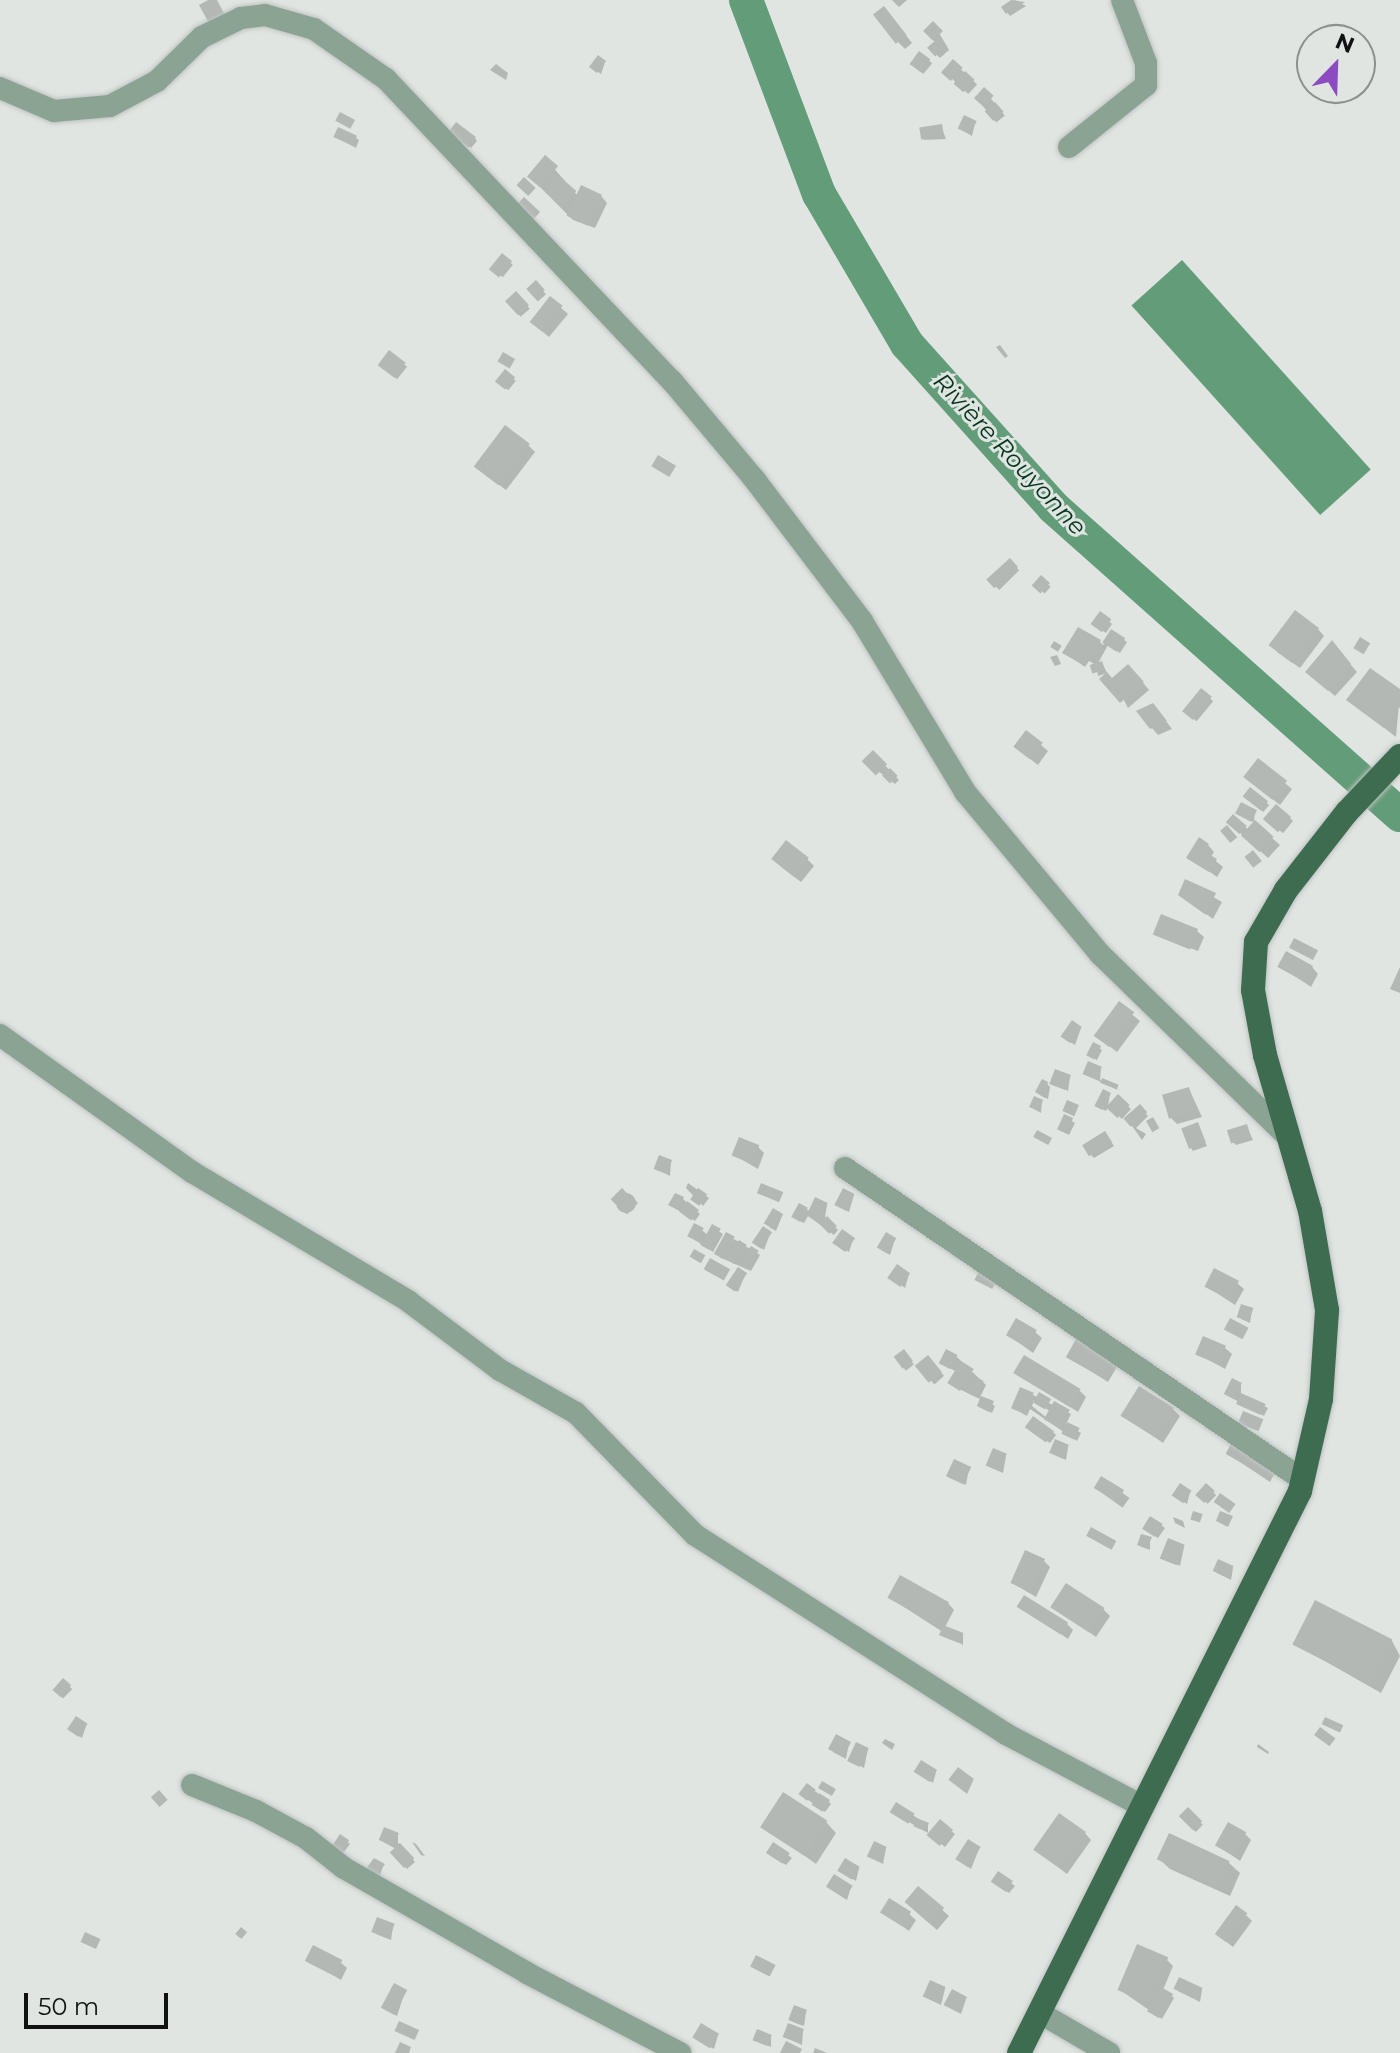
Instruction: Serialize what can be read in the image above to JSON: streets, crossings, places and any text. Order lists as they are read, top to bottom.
{
  "water": ["Rivière Rouyonne"],
  "scale_bar": "50 m",
  "north": "top right"
}
